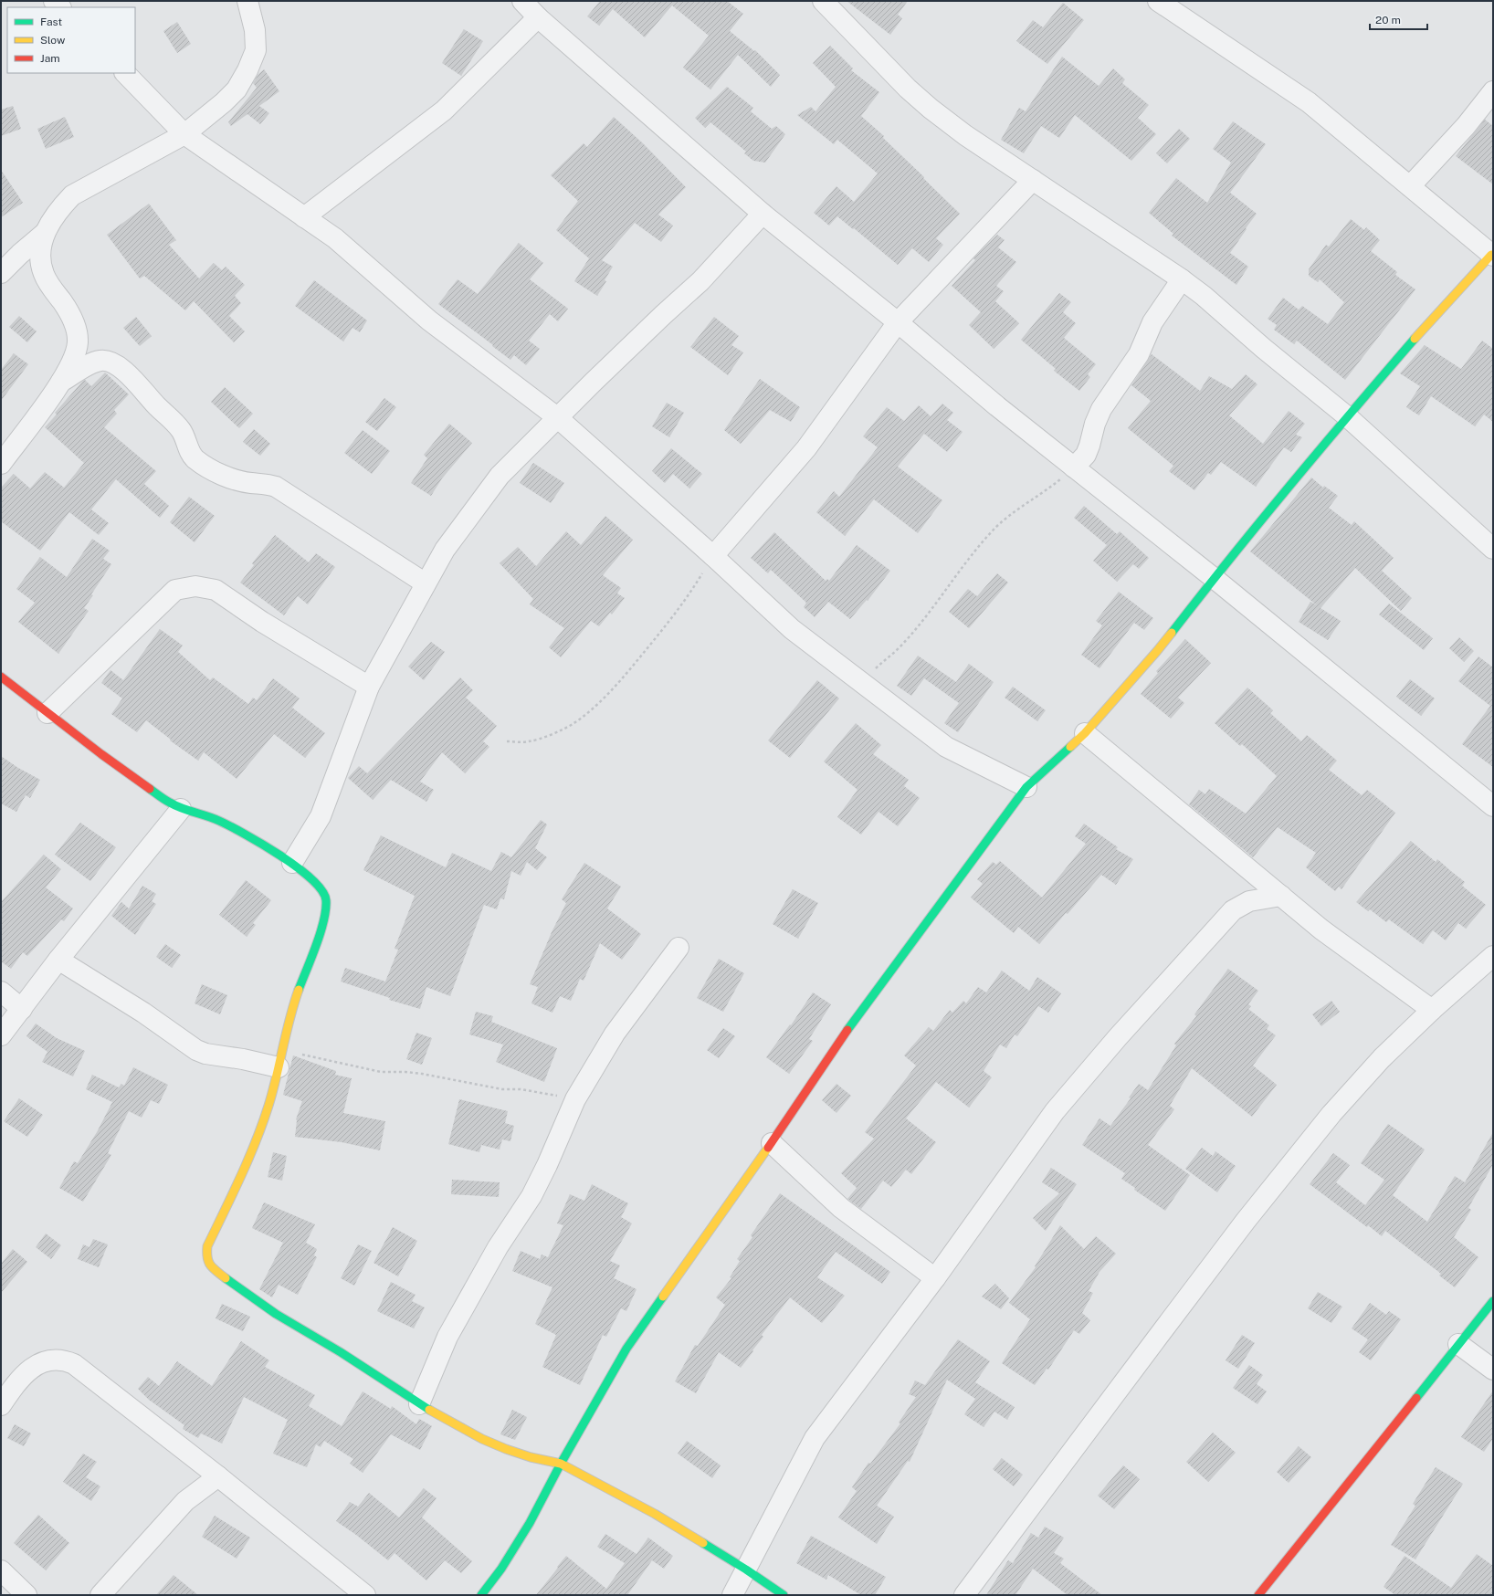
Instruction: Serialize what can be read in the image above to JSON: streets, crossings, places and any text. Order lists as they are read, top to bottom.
{
  "legend": ["Fast", "Slow", "Jam"],
  "scale_bar": "20 m"
}
